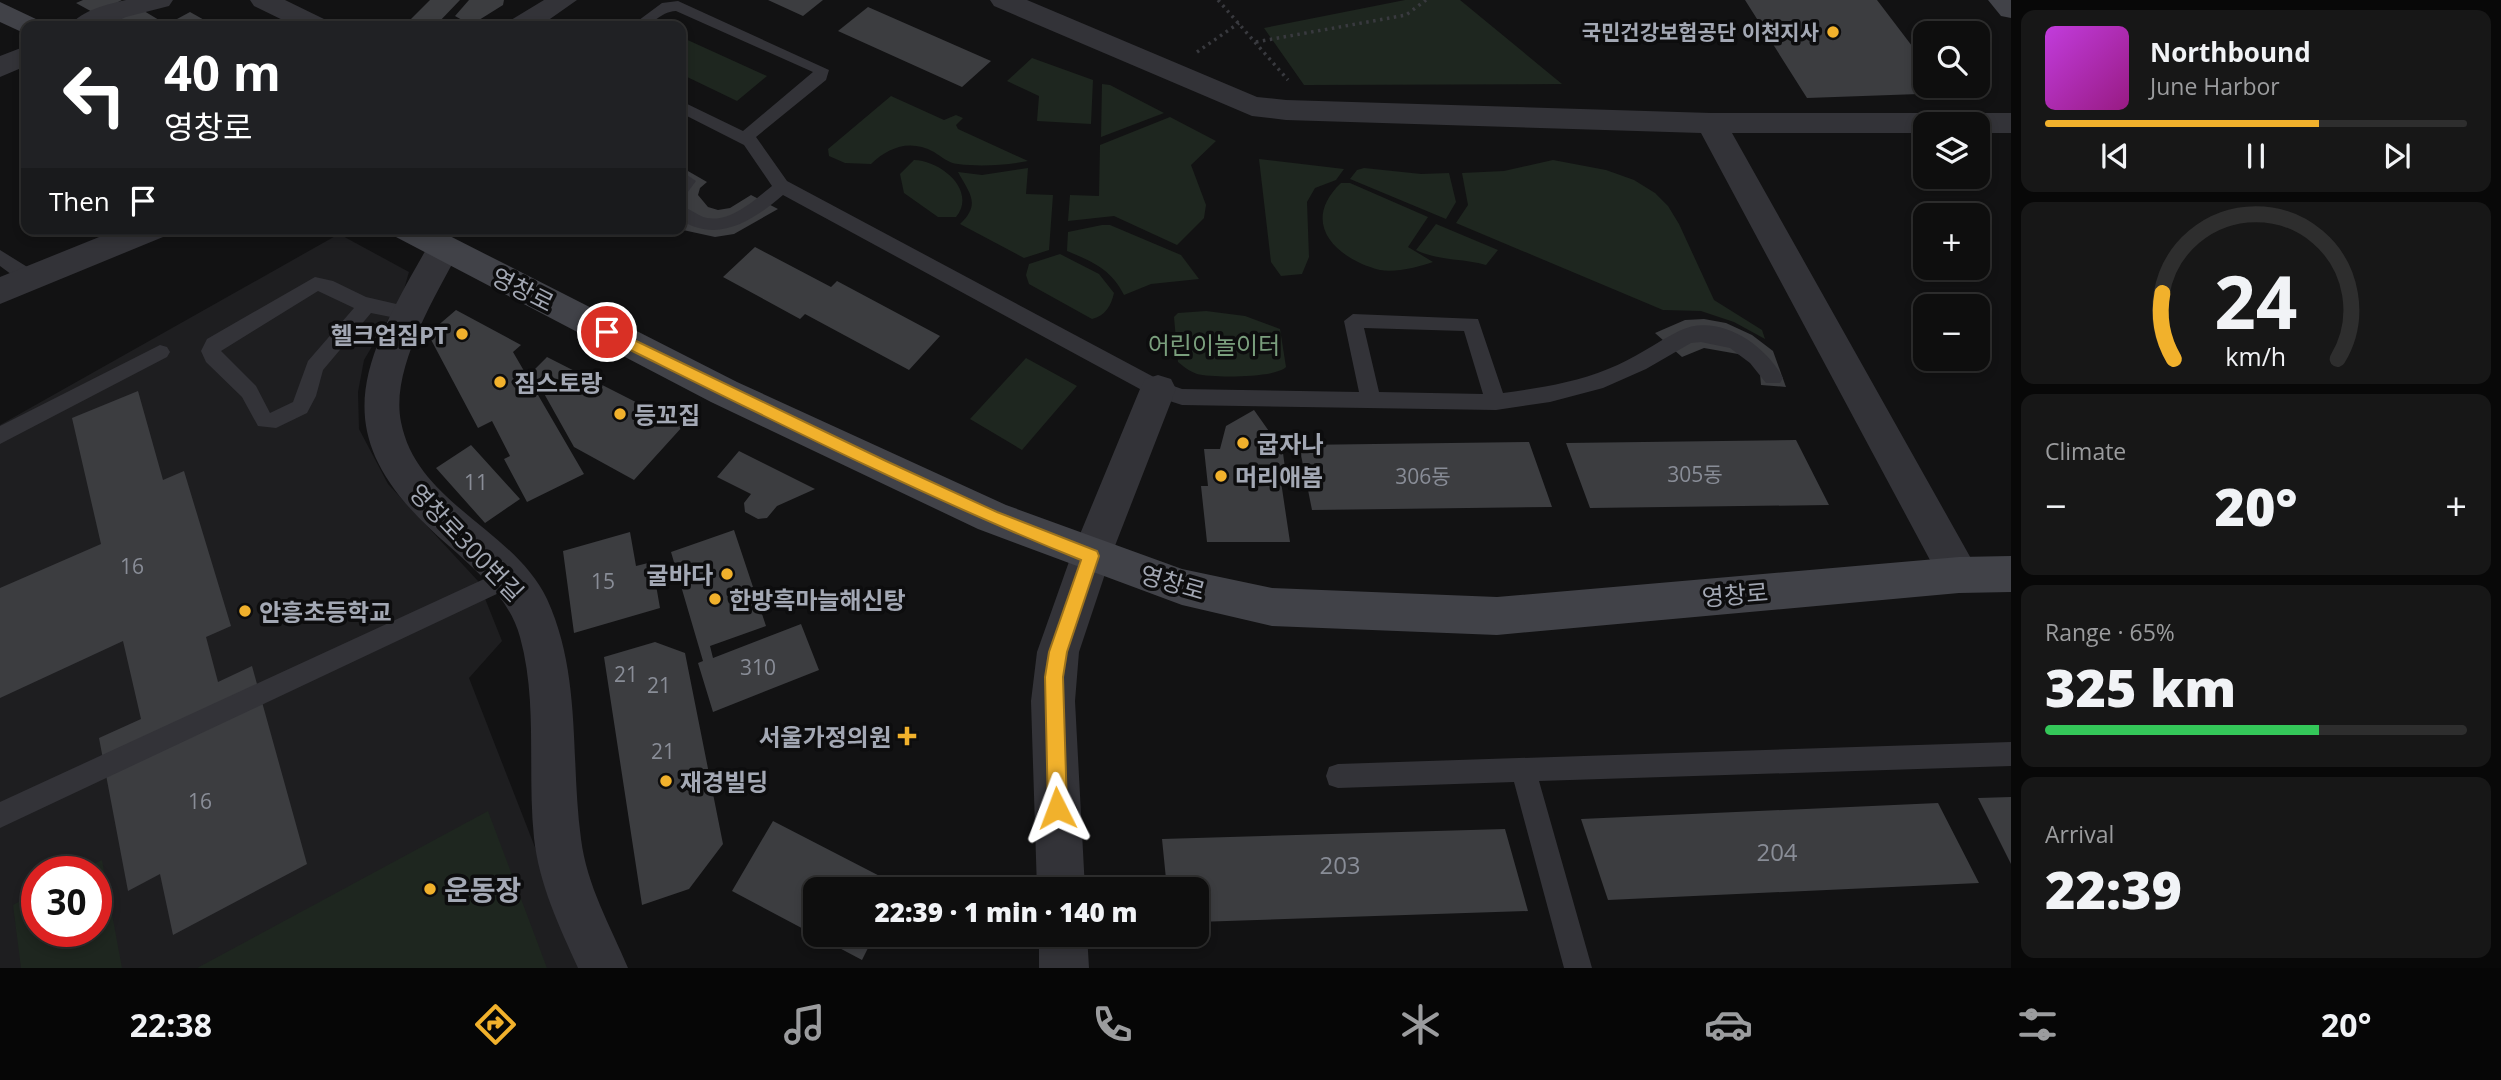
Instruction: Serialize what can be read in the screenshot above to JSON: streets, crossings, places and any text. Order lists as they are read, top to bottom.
{
  "streets": {
    "main road": ["영창로"],
    "street": ["영창로300번길"]
  },
  "crossings": [
    ["영창로", "영창로300번길"]
  ],
  "parks": ["어린이놀이터"],
  "places": {
    "other": [
      "국민건강보험공단 이천지사",
      "헬크업짐PT",
      "짐스토랑",
      "등꼬집",
      "굽자나",
      "머리애봄",
      "굴바다",
      "한방흑마늘해신탕",
      "안흥초등학교",
      "재경빌딩",
      "운동장"
    ],
    "health": ["서울가정의원"]
  },
  "house_numbers": [
    "305동",
    "306동",
    "11",
    "16",
    "15",
    "310",
    "21",
    "21",
    "21",
    "16",
    "204",
    "203"
  ],
  "page": {
    "map_buttons": ["+", "−"],
    "turn": ["40 m", "영창로"],
    "song": ["Northbound", "June Harbor"],
    "then": "Then",
    "tile": [
      "Climate",
      ["Range · 65%", "325 km"],
      ["Arrival", "22:39"]
    ],
    "heat": ["−", "20°", "+"],
    "limit": "30",
    "trip": "22:39 · 1 min · 140 m",
    "tabs": ["22:38", "20°"],
    "gauge": ["24", "km/h"]
  }
}
